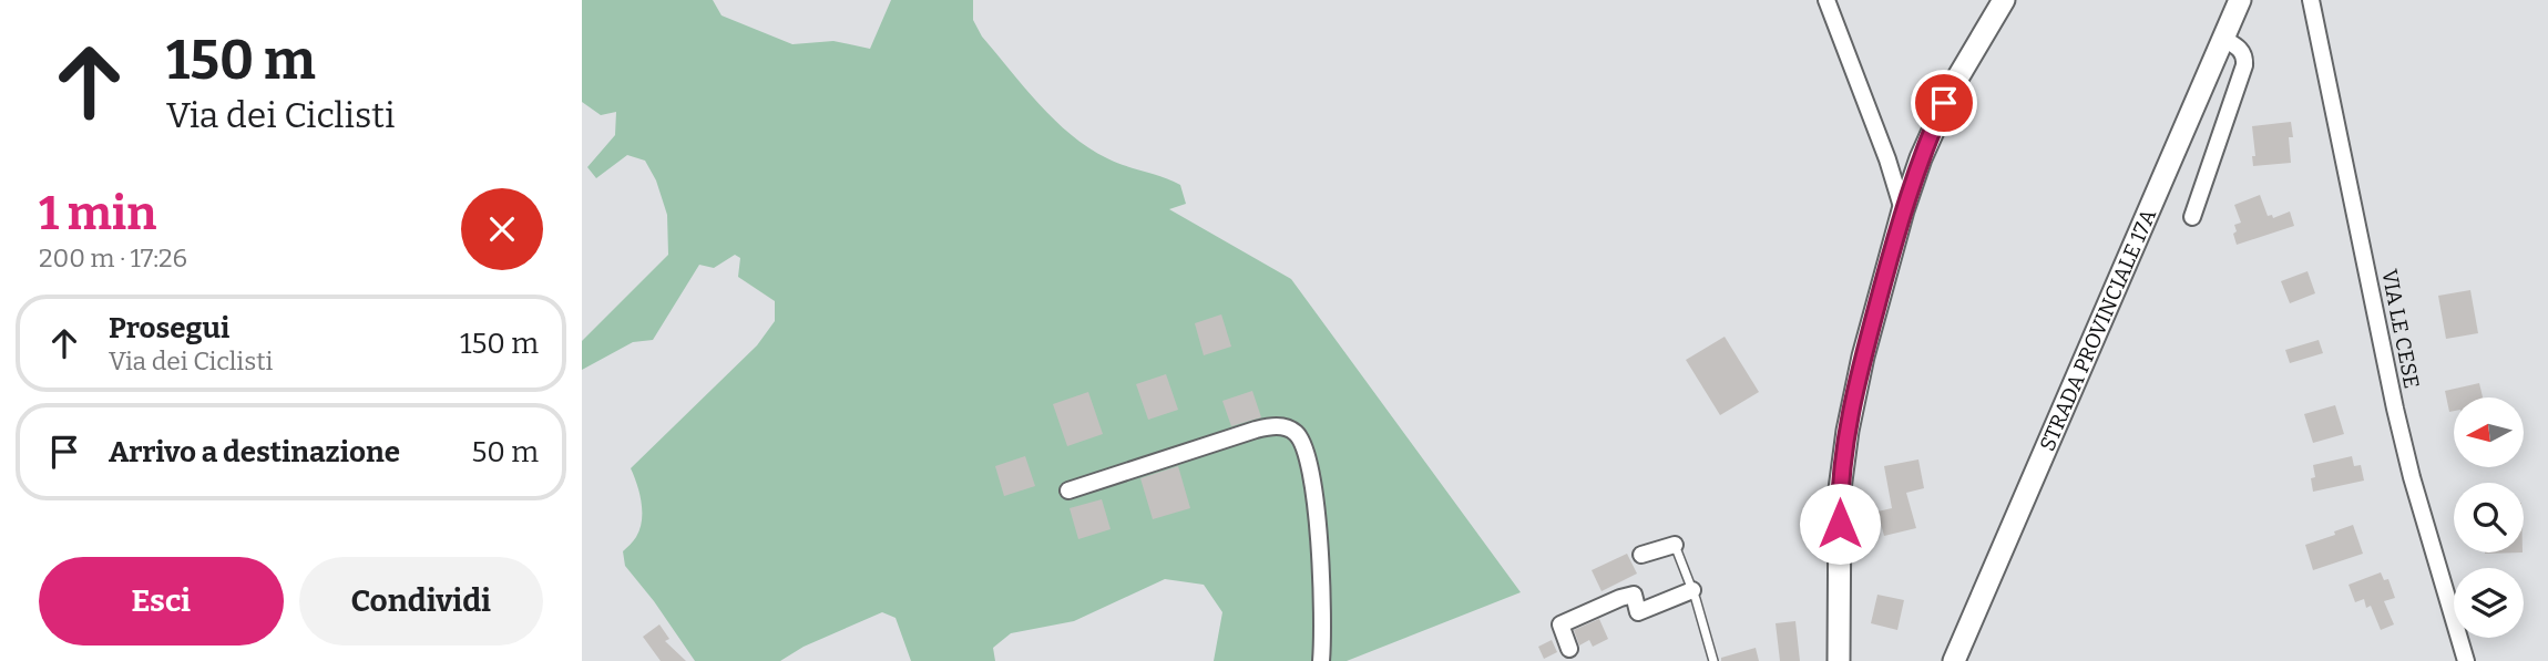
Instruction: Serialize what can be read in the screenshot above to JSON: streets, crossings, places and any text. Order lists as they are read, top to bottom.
{
  "streets": {
    "main road": ["STRADA PROVINCIALE 17A"],
    "street": ["VIA LE CESE"]
  },
  "north": "left",
  "page": {
    "turn": ["150 m", "Via dei Ciclisti"],
    "heading": ["1 min", "200 m · 17:26"],
    "list": [
      {
        "name": "Prosegui",
        "note": "Via dei Ciclisti",
        "value": "150 m"
      },
      {
        "name": "Arrivo a destinazione",
        "value": "50 m"
      }
    ],
    "buttons": ["Esci", "Condividi"]
  }
}
